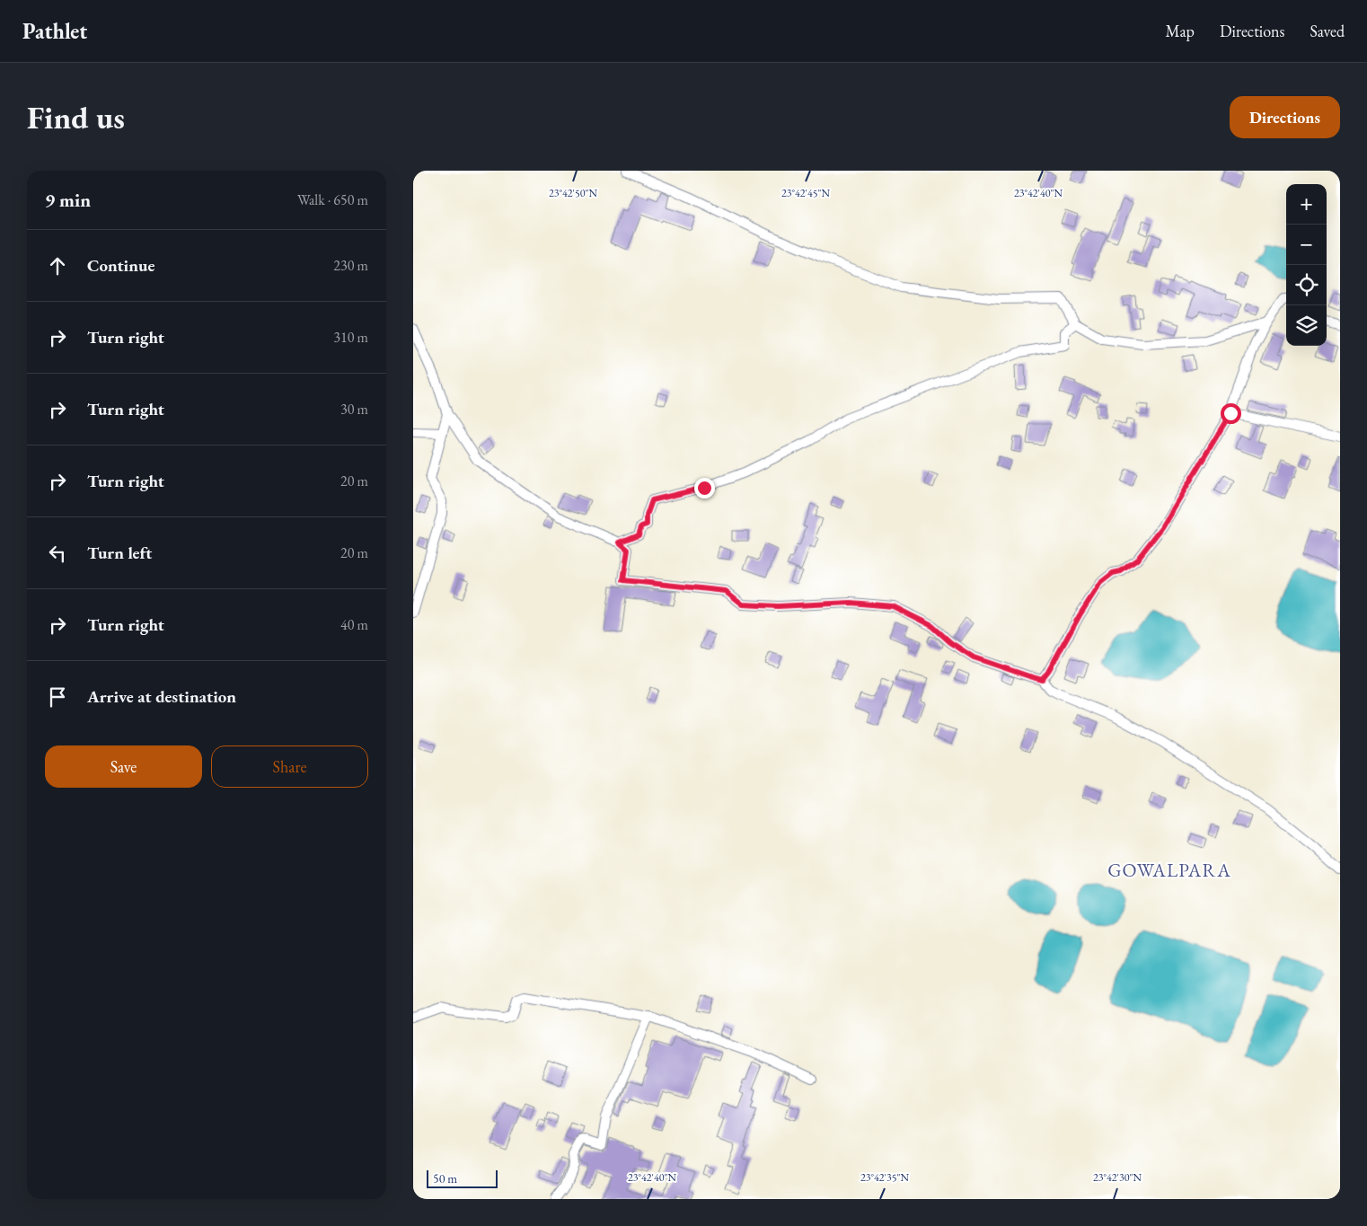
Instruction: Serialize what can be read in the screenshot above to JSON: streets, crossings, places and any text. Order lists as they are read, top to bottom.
{
  "districts": ["GOWALPARA"],
  "scale_bar": "50 m",
  "page": {
    "header": "Pathlet",
    "nav": ["Map", "Directions", "Saved"],
    "buttons": [
      "Directions",
      ["Save", "Share"]
    ],
    "title": "Find us",
    "heading": ["9 min", "Walk · 650 m"],
    "map_buttons": ["+", "−"],
    "list": [
      ["Continue", "230 m"],
      ["Turn right", "310 m"],
      ["Turn right", "30 m"],
      ["Turn right", "20 m"],
      ["Turn left", "20 m"],
      ["Turn right", "40 m"],
      "Arrive at destination"
    ],
    "scale": "50 m"
  },
  "coordinates": [
    "23°42'45\"N",
    "23°42'40\"N",
    "23°42'50\"N",
    "23°42'35\"N",
    "23°42'30\"N"
  ]
}
